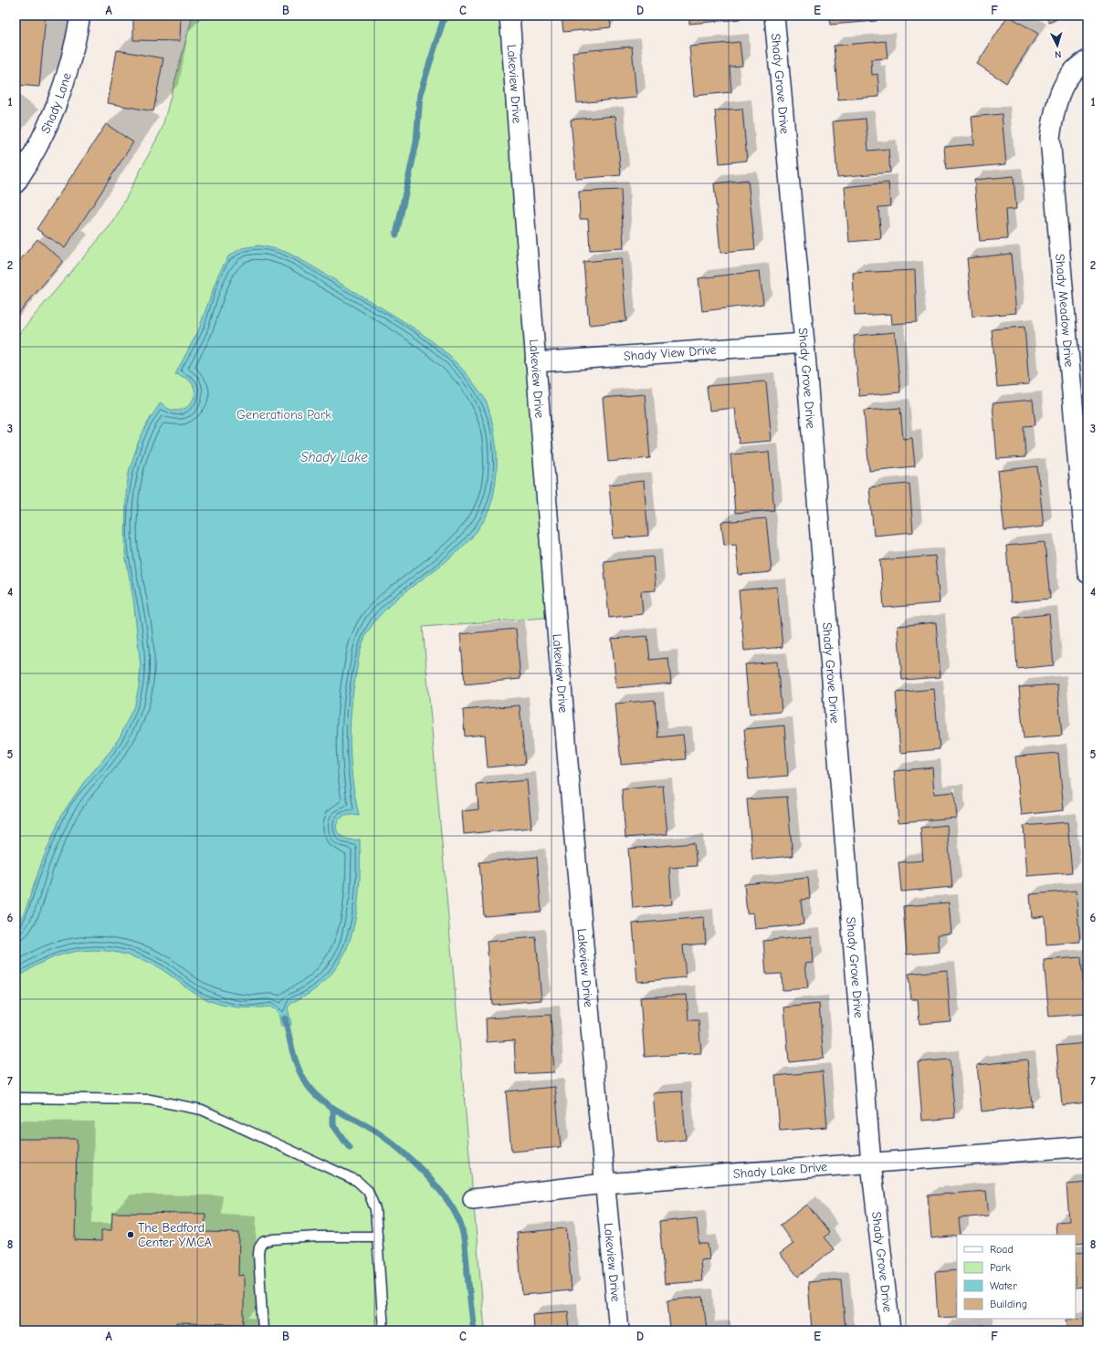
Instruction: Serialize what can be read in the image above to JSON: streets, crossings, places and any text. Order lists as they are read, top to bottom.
{
  "streets": {
    "street": [
      "Lakeview Drive",
      "Shady Grove Drive",
      "Shady Lane",
      "Shady Meadow Drive",
      "Shady View Drive",
      "Shady Lake Drive"
    ]
  },
  "crossings": [
    ["Lakeview Drive", "Shady View Drive"],
    ["Lakeview Drive", "Shady Lake Drive"],
    ["Shady Grove Drive", "Shady View Drive"],
    ["Shady Grove Drive", "Shady Lake Drive"]
  ],
  "water": ["Shady Lake"],
  "parks": ["Generations Park"],
  "places": ["The Bedford Center YMCA"],
  "legend": [
    "Road",
    "Park",
    "Water",
    "Building"
  ],
  "north": "bottom",
  "grid": {
    "columns": [
      "A",
      "B",
      "C",
      "D",
      "E",
      "F"
    ],
    "rows": [
      "1",
      "2",
      "3",
      "4",
      "5",
      "6",
      "7",
      "8"
    ]
  }
}
